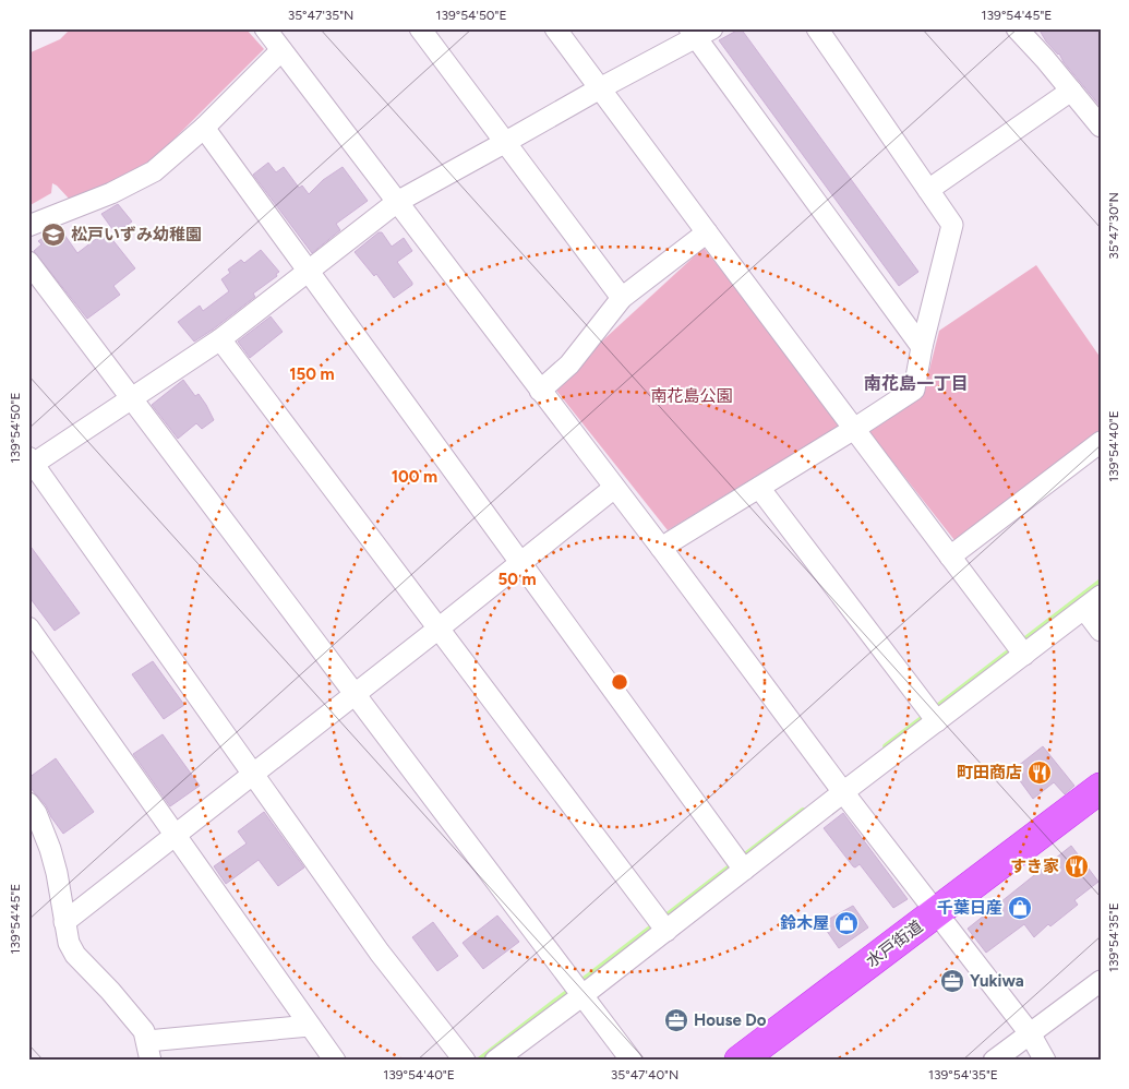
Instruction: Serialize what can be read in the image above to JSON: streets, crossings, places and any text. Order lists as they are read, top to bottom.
{
  "streets": {
    "highway": ["水戸街道"]
  },
  "districts": ["南花島一丁目"],
  "parks": ["南花島公園"],
  "places": {
    "school or university": ["松戸いずみ幼稚園"],
    "restaurant": ["町田商店", "すき家"],
    "shop": ["千葉日産", "鈴木屋"],
    "office": ["Yukiwa", "House Do"]
  },
  "coordinates": [
    "35°47'35\"N",
    "139°54'50\"E",
    "139°54'45\"E",
    "35°47'30\"N",
    "139°54'40\"E",
    "139°54'35\"E",
    "35°47'40\"N"
  ],
  "rings": ["150 m", "100 m", "50 m"]
}
